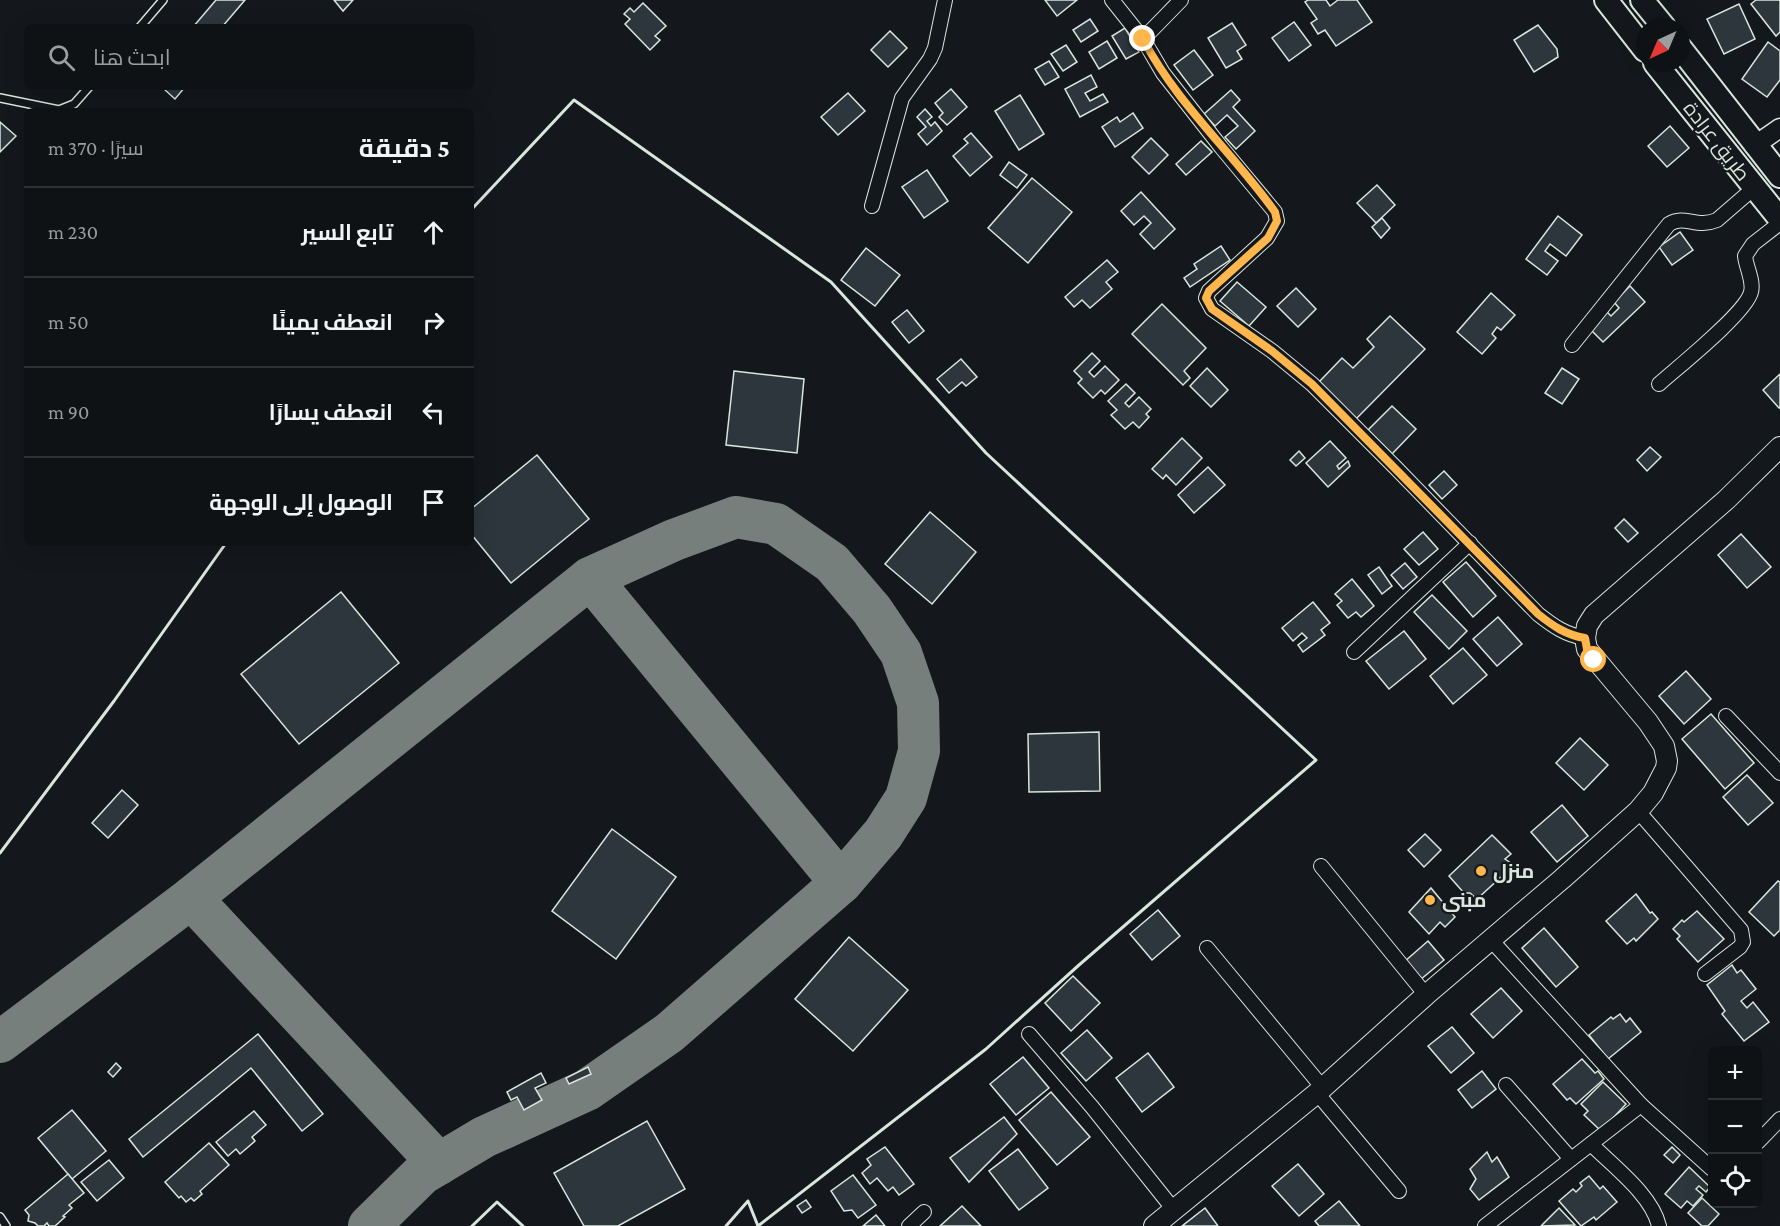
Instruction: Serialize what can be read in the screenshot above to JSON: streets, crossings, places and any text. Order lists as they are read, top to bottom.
{
  "streets": {
    "main road": ["طريق عرادة"]
  },
  "places": ["منزل", "مبنى"],
  "north": "bottom left",
  "page": {
    "search": "ابحث هنا",
    "heading": ["5 دقيقة", "سيرًا · 370 m"],
    "list": [
      ["تابع السير", "230 m"],
      ["انعطف يمينًا", "50 m"],
      ["انعطف يسارًا", "90 m"],
      "الوصول إلى الوجهة"
    ],
    "map_buttons": ["+", "−"]
  }
}
